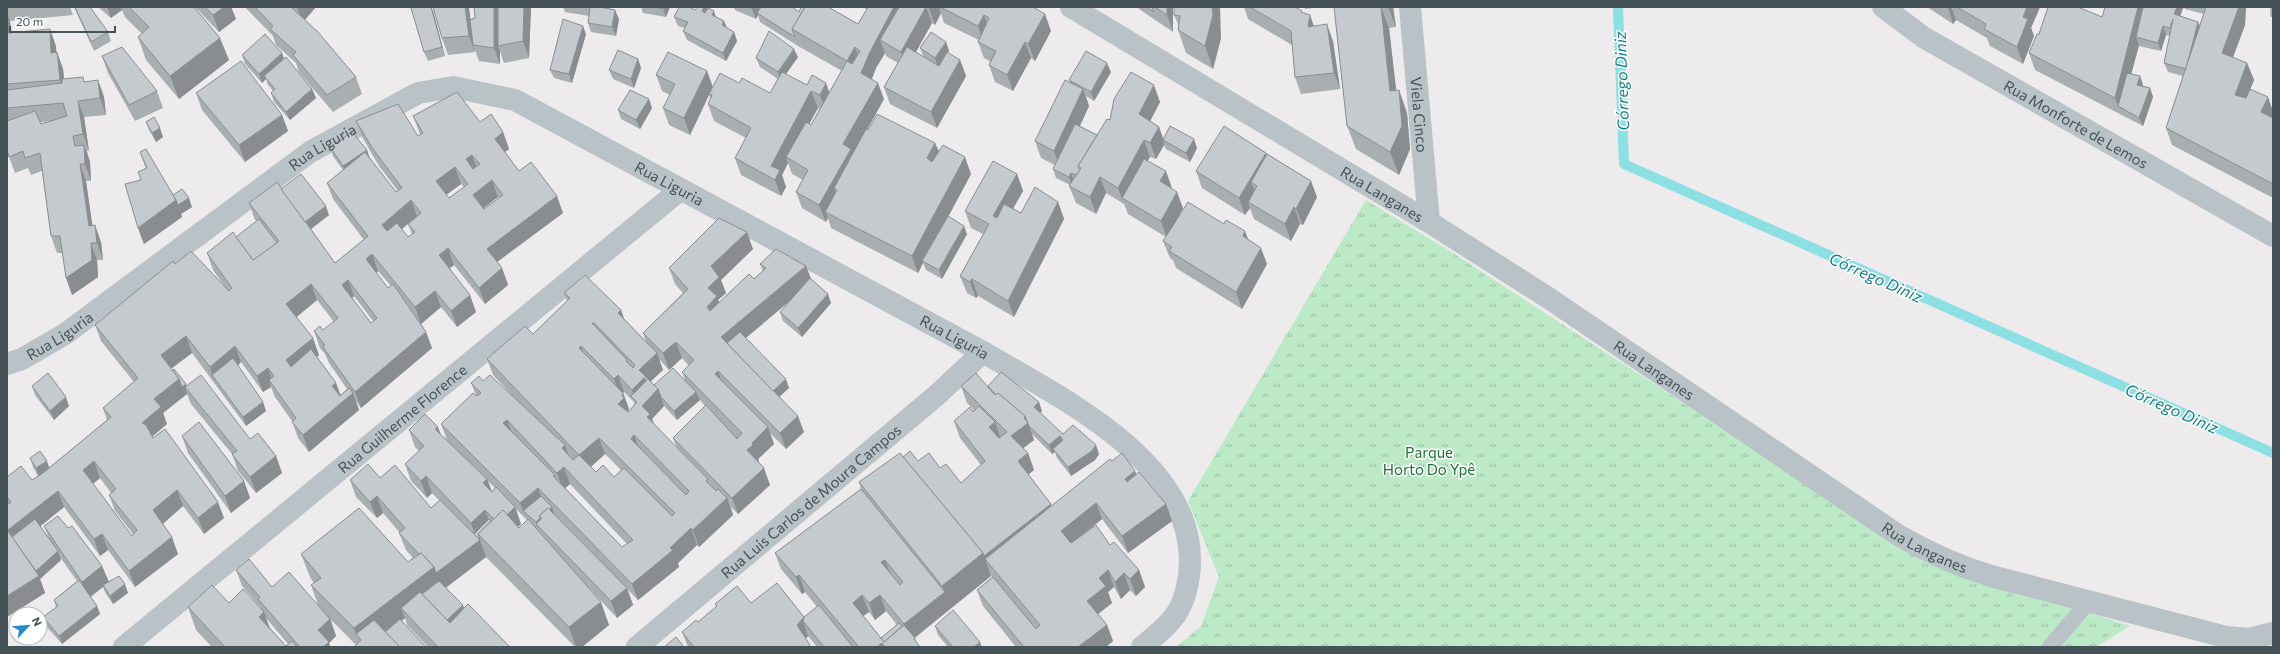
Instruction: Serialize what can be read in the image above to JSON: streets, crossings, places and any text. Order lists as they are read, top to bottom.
{
  "streets": {
    "street": [
      "Viela Cinco",
      "Rua Monforte de Lemos",
      "Rua Liguria",
      "Rua Langanes",
      "Rua Guilherme Florence",
      "Rua Luis Carlos de Moura Campos"
    ]
  },
  "crossings": [
    ["Viela Cinco", "Rua Langanes"],
    ["Rua Liguria", "Rua Guilherme Florence"],
    ["Rua Liguria", "Rua Luis Carlos de Moura Campos"]
  ],
  "water": ["Córrego Diniz"],
  "parks": ["Parque Horto Do Ypê"],
  "scale_bar": "20 m",
  "north": "top right"
}
